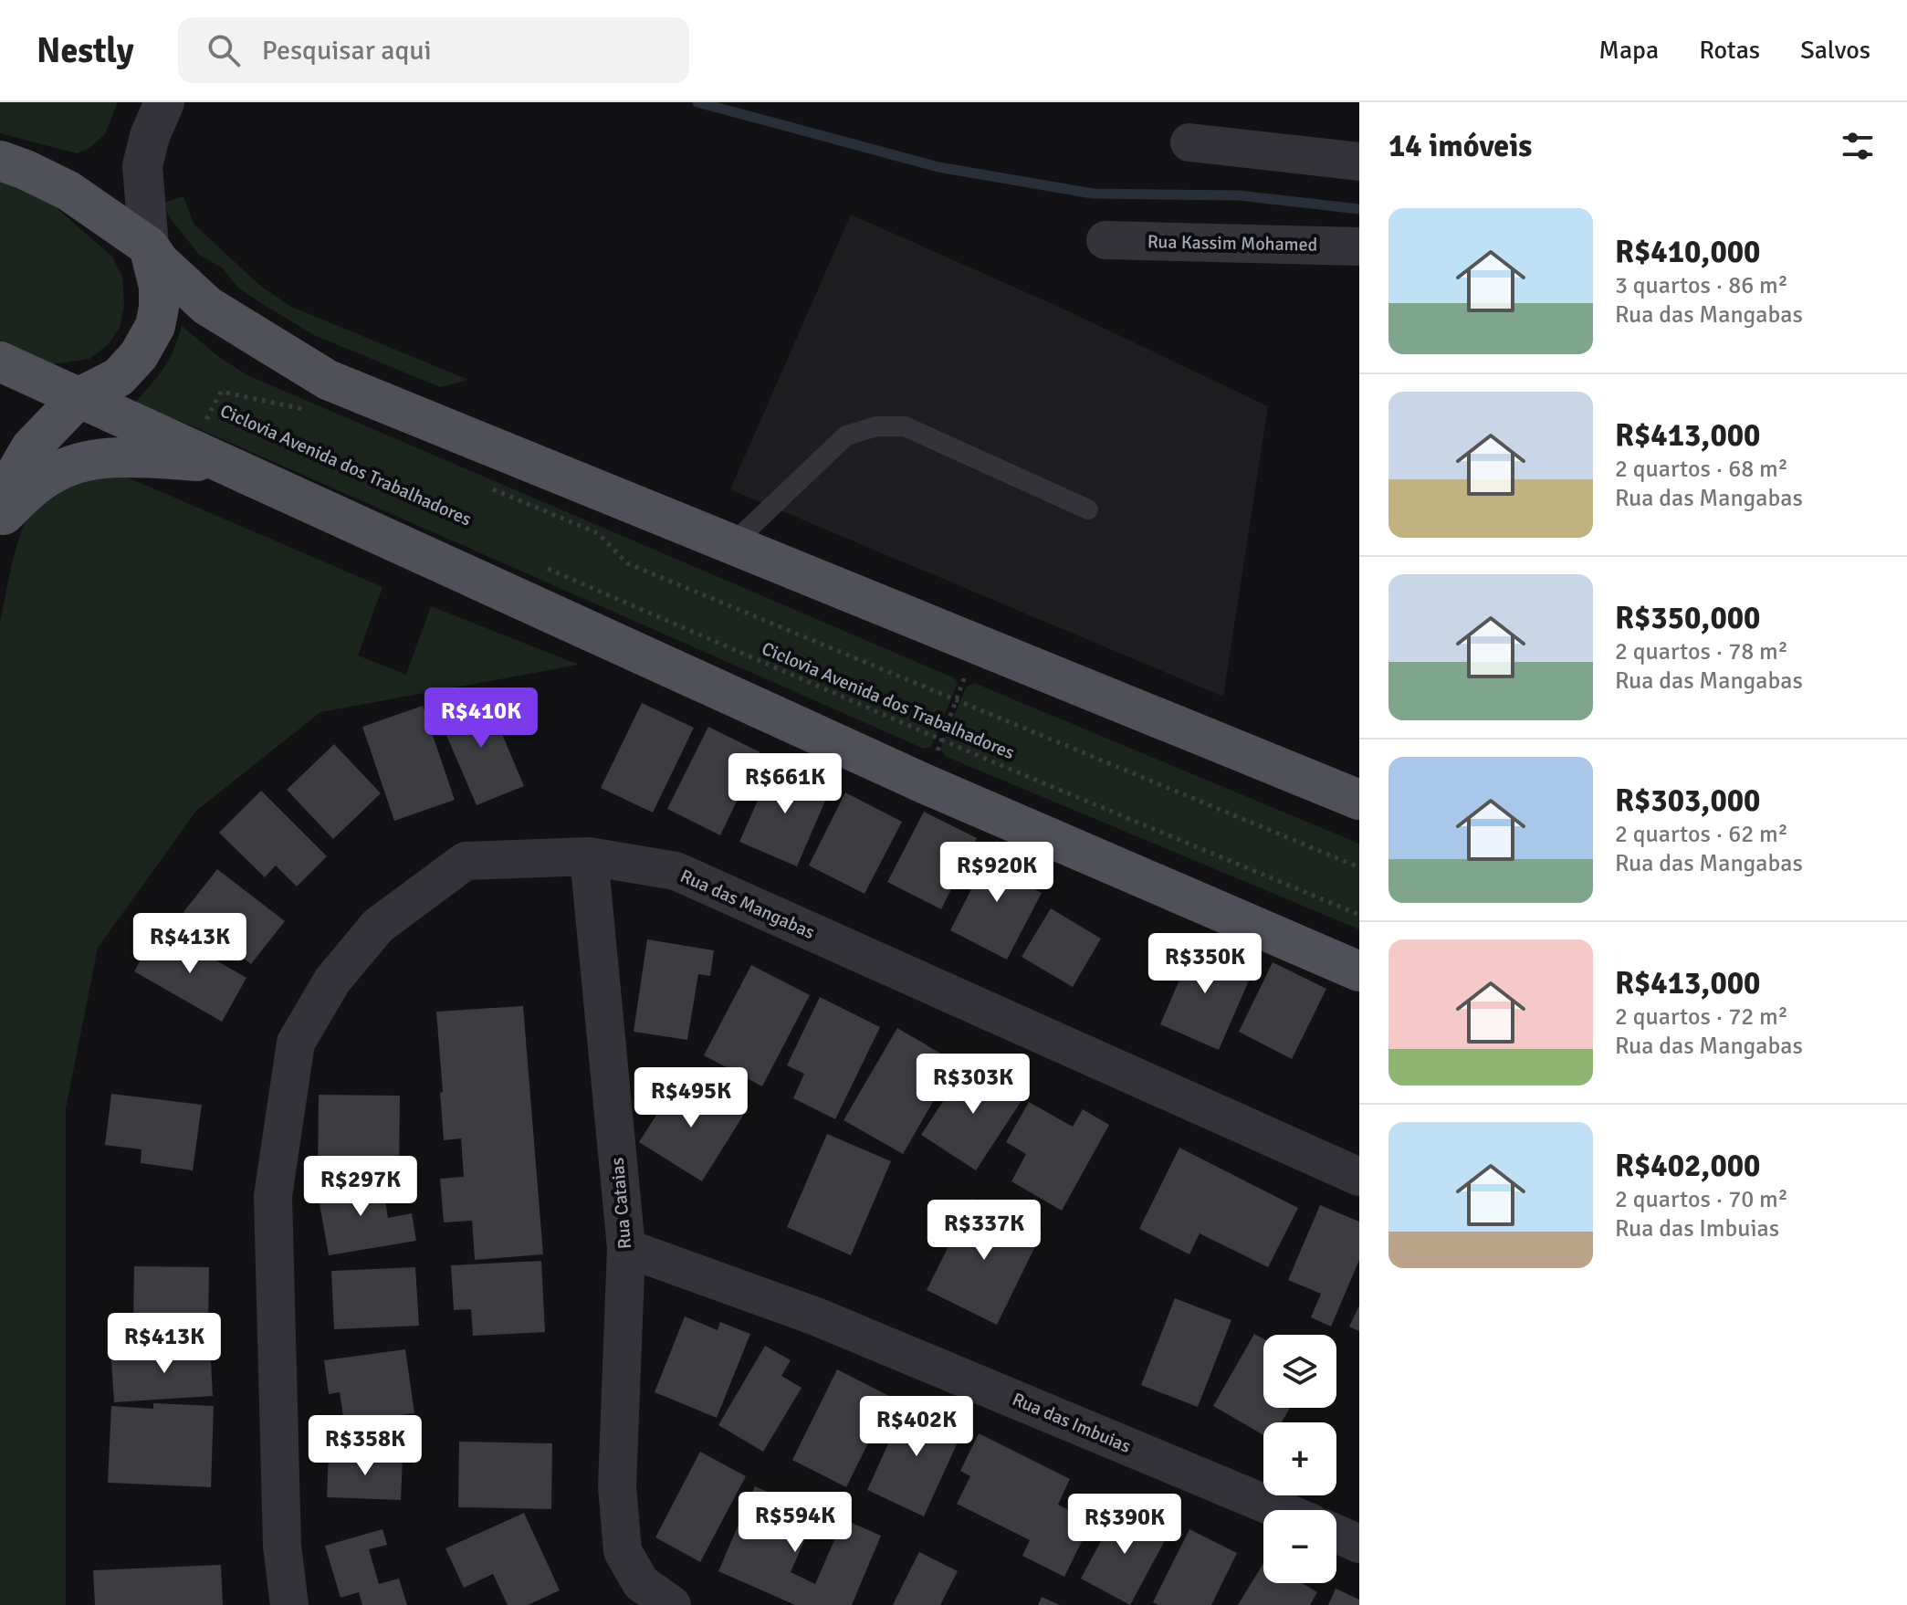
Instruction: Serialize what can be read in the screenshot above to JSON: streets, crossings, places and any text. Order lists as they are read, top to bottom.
{
  "streets": {
    "street": [
      "Rua Kassim Mohamed",
      "Rua das Mangabas",
      "Rua Cataias",
      "Rua das Imbuias"
    ],
    "path": ["Ciclovia Avenida dos Trabalhadores"]
  },
  "crossings": [
    ["Rua das Mangabas", "Rua Cataias"],
    ["Rua Cataias", "Rua das Imbuias"]
  ],
  "page": {
    "header": "Nestly",
    "search": "Pesquisar aqui",
    "nav": ["Mapa", "Rotas", "Salvos"],
    "heading": "14 imóveis",
    "list": [
      {
        "name": "R$410,000",
        "note": "3 quartos · 86 m² · Rua das Mangabas"
      },
      {
        "name": "R$413,000",
        "note": "2 quartos · 68 m² · Rua das Mangabas"
      },
      {
        "name": "R$350,000",
        "note": "2 quartos · 78 m² · Rua das Mangabas"
      },
      {
        "name": "R$303,000",
        "note": "2 quartos · 62 m² · Rua das Mangabas"
      },
      {
        "name": "R$413,000",
        "note": "2 quartos · 72 m² · Rua das Mangabas"
      },
      {
        "name": "R$402,000",
        "note": "2 quartos · 70 m² · Rua das Imbuias"
      }
    ],
    "price": [
      "R$410K",
      "R$661K",
      "R$920K",
      "R$413K",
      "R$350K",
      "R$303K",
      "R$495K",
      "R$297K",
      "R$337K",
      "R$413K",
      "R$402K",
      "R$358K",
      "R$594K",
      "R$390K"
    ],
    "map_buttons": ["+", "−"]
  }
}
